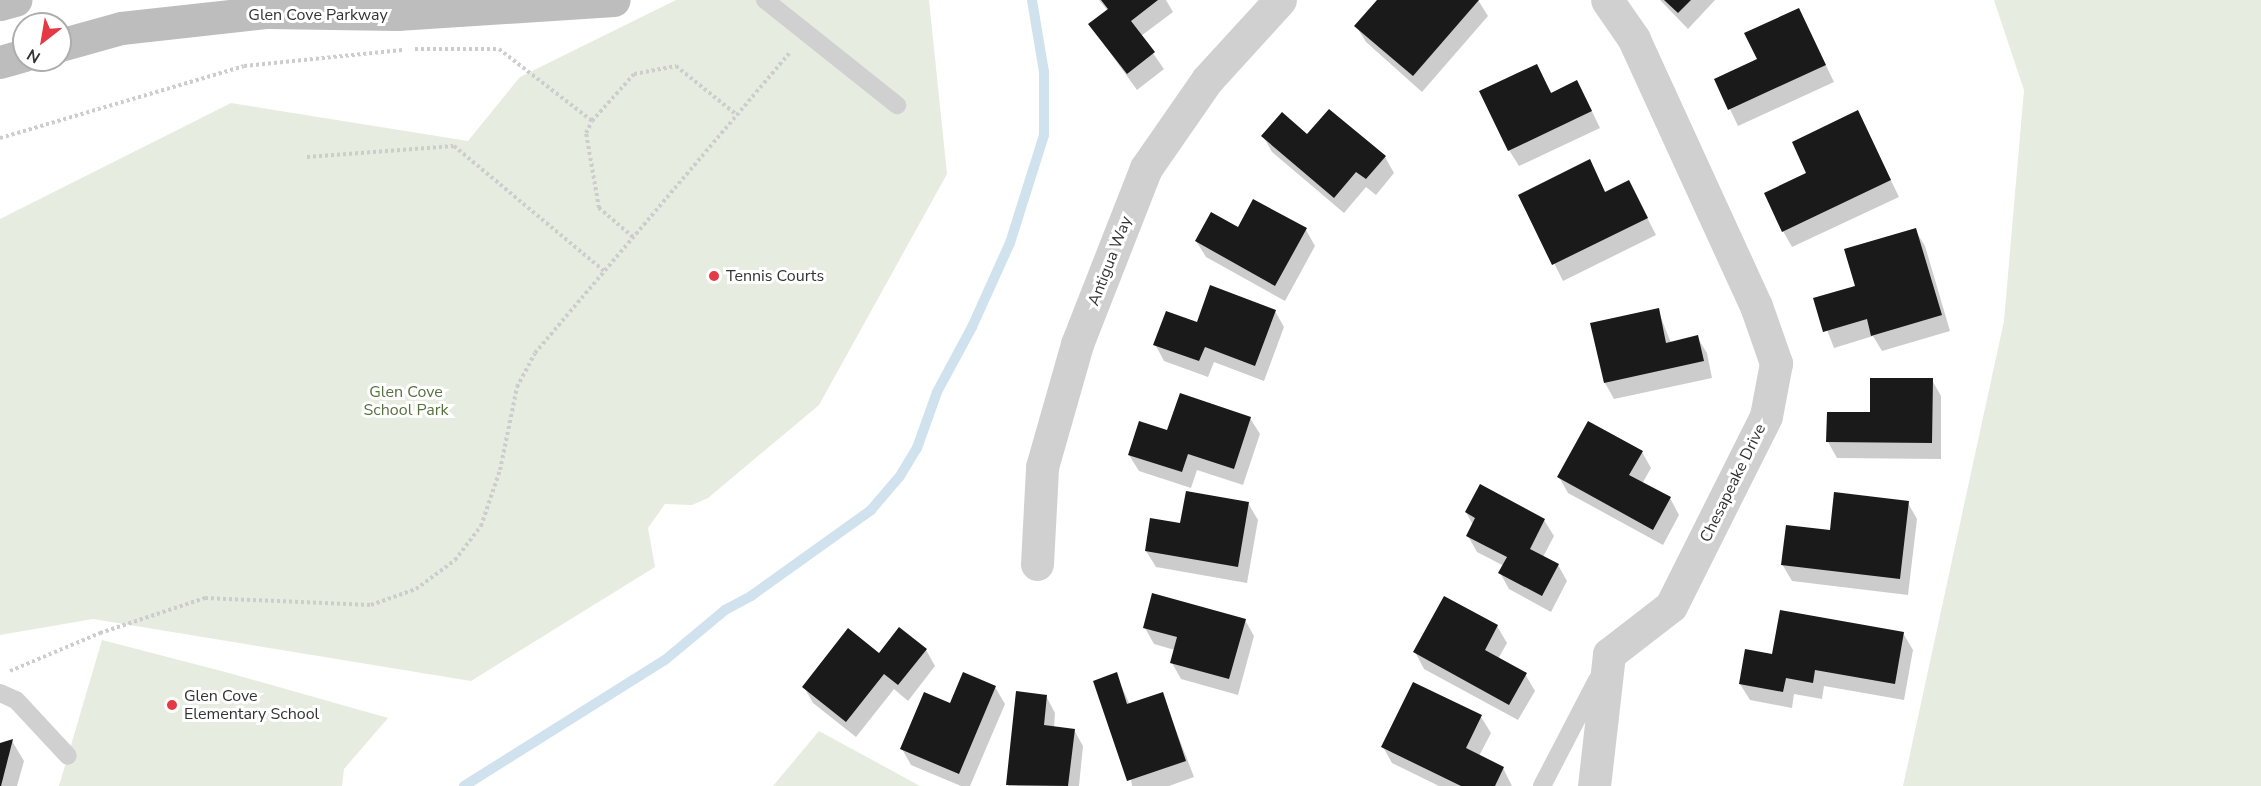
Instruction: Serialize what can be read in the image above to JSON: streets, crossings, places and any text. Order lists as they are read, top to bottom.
{
  "streets": {
    "main road": ["Glen Cove Parkway"],
    "street": ["Antigua Way", "Chesapeake Drive"]
  },
  "parks": ["Glen Cove School Park"],
  "places": ["Tennis Courts", "Glen Cove Elementary School"],
  "north": "bottom left"
}
